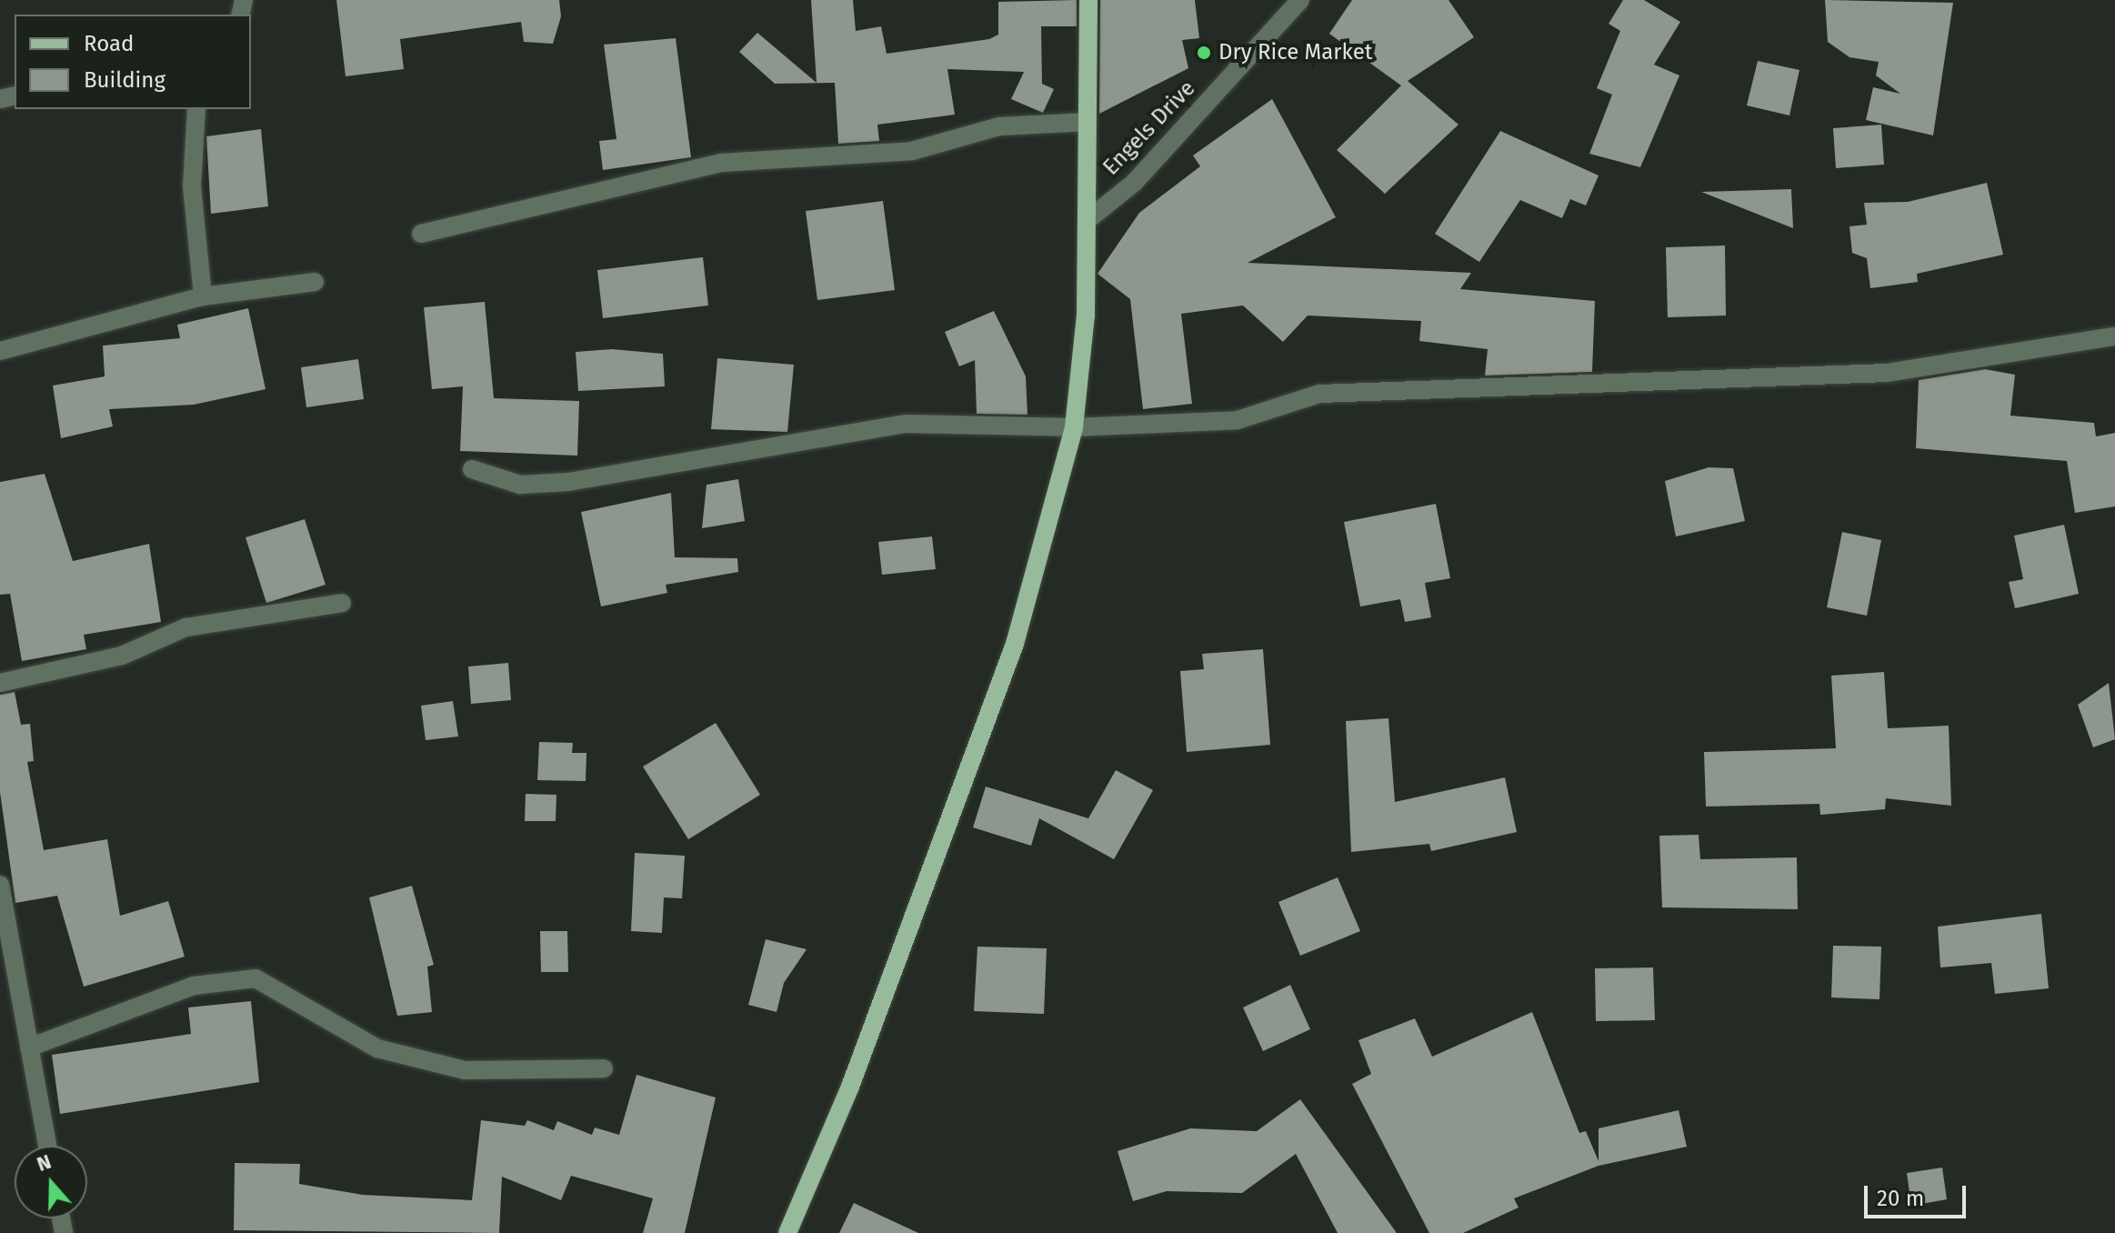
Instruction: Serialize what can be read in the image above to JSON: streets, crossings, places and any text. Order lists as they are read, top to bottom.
{
  "streets": {
    "street": ["Engels Drive"]
  },
  "places": ["Dry Rice Market"],
  "legend": ["Road", "Building"],
  "scale_bar": "20 m",
  "north": "top"
}
